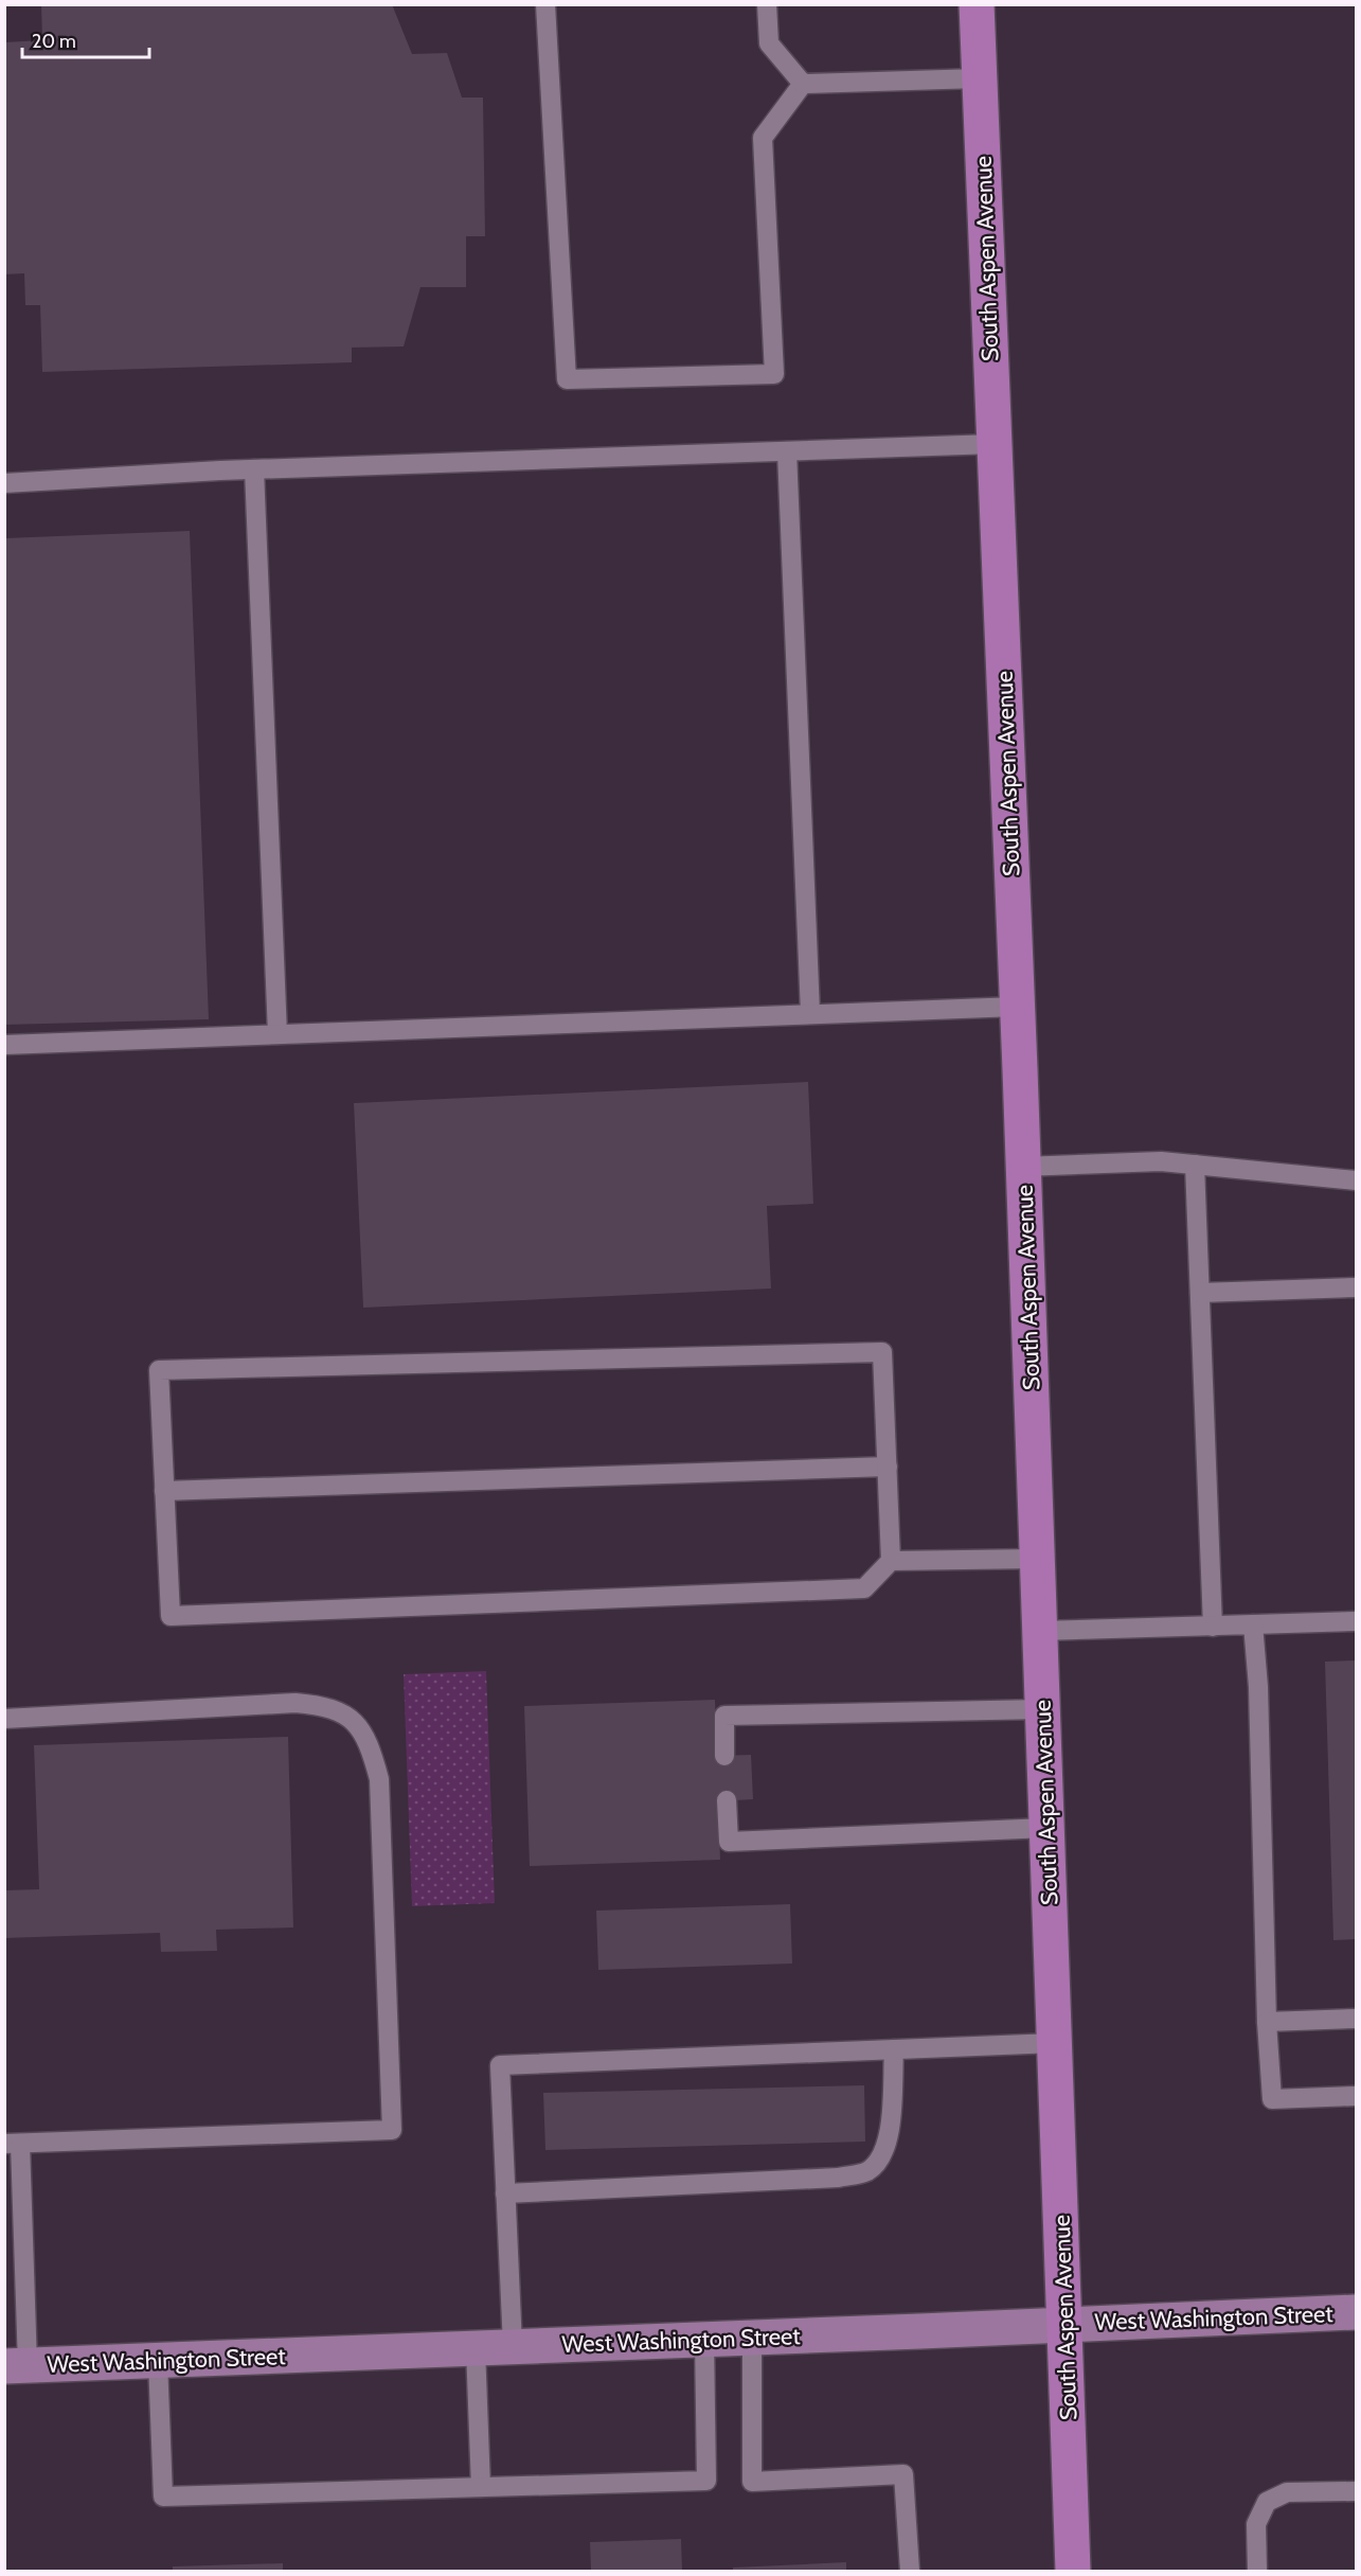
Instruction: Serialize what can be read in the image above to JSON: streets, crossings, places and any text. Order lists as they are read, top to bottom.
{
  "streets": {
    "main road": ["South Aspen Avenue", "West Washington Street"]
  },
  "crossings": [
    ["South Aspen Avenue", "West Washington Street"]
  ],
  "scale_bar": "20 m"
}
